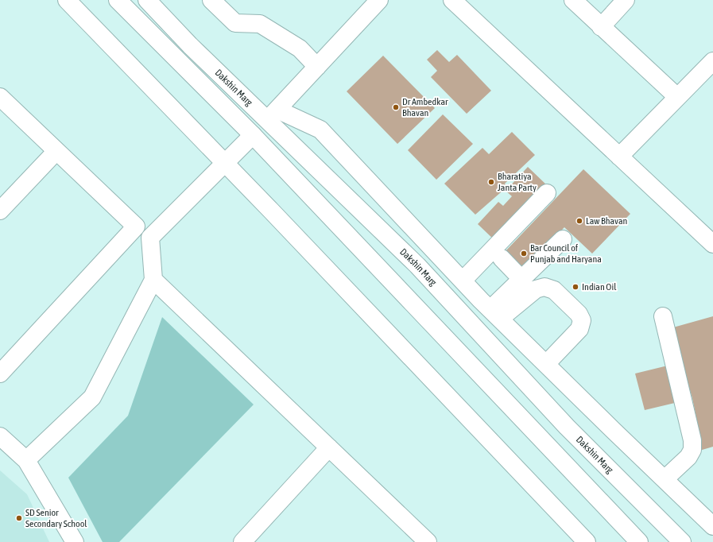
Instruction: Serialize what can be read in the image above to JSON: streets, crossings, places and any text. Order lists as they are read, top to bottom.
{
  "streets": {
    "street": ["Dakshin Marg"]
  },
  "places": [
    "Dr Ambedkar Bhavan",
    "Bharatiya Janta Party",
    "Law Bhavan",
    "Bar Council of Punjab and Haryana",
    "Indian Oil",
    "SD Senior Secondary School"
  ]
}
